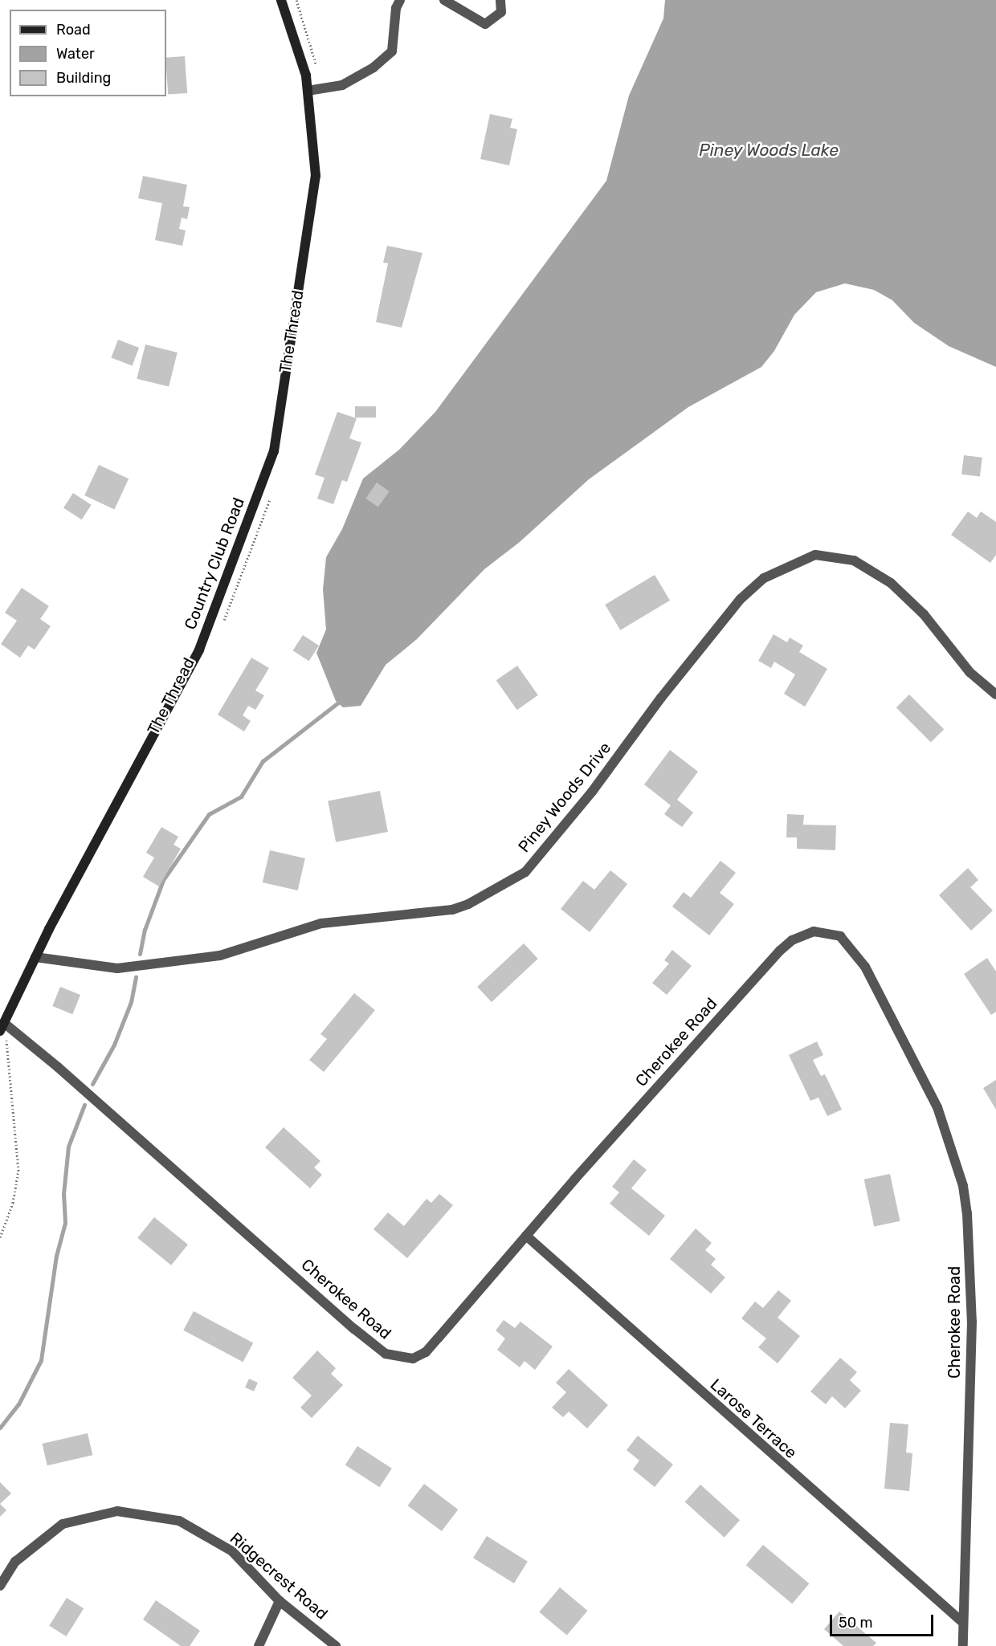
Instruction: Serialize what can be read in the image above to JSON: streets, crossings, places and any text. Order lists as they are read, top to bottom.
{
  "streets": {
    "street": [
      "Country Club Road",
      "Piney Woods Drive",
      "Cherokee Road",
      "Larose Terrace",
      "Ridgecrest Road"
    ]
  },
  "crossings": [
    ["Country Club Road", "Piney Woods Drive"],
    ["Country Club Road", "Cherokee Road"],
    ["Cherokee Road", "Larose Terrace"]
  ],
  "water": ["Piney Woods Lake"],
  "legend": ["Road", "Water", "Building"],
  "scale_bar": "50 m"
}
